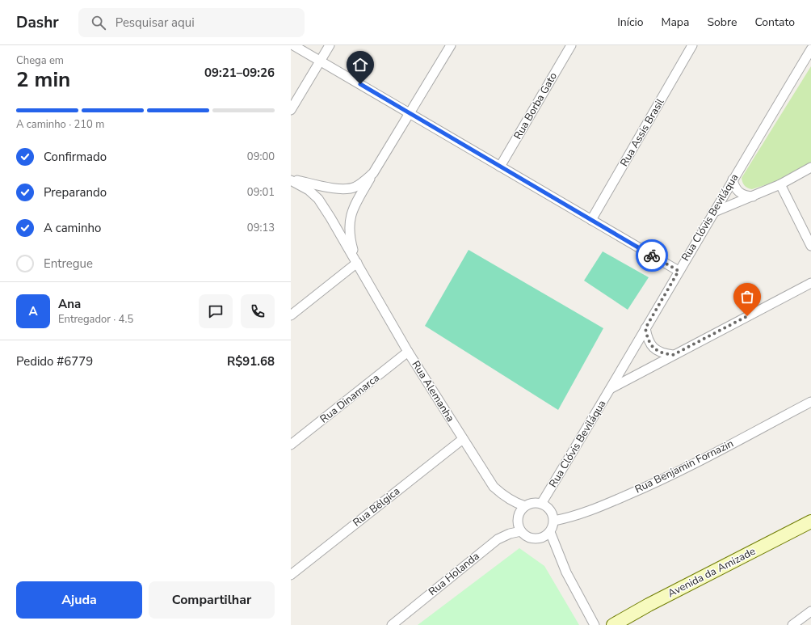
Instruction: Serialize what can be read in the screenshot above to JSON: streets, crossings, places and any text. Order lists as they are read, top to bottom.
{
  "streets": {
    "main road": ["Avenida da Amizade"],
    "street": [
      "Rua Borba Gato",
      "Rua Assis Brasil",
      "Rua Clóvis Beviláqua",
      "Rua Alemanha",
      "Rua Dinamarca",
      "Rua Benjamin Fornazin",
      "Rua Bélgica",
      "Rua Holanda"
    ]
  },
  "crossings": [
    ["Rua Clóvis Beviláqua", "Rua Alemanha"],
    ["Rua Clóvis Beviláqua", "Rua Benjamin Fornazin"],
    ["Rua Clóvis Beviláqua", "Rua Holanda"],
    ["Rua Alemanha", "Rua Dinamarca"],
    ["Rua Alemanha", "Rua Benjamin Fornazin"],
    ["Rua Alemanha", "Rua Bélgica"],
    ["Rua Alemanha", "Rua Holanda"],
    ["Rua Benjamin Fornazin", "Rua Holanda"]
  ],
  "page": {
    "header": "Dashr",
    "search": "Pesquisar aqui",
    "nav": [
      "Início",
      "Mapa",
      "Sobre",
      "Contato"
    ],
    "heading": ["2 min", "Chega em", "09:21–09:26"],
    "panel": [
      "Ana",
      "Entregador · 4.5",
      "Pedido #6779",
      "R$91.68"
    ],
    "bar": "A caminho · 210 m",
    "list": [
      ["Confirmado", "09:00"],
      ["Preparando", "09:01"],
      ["A caminho", "09:13"],
      "Entregue"
    ],
    "round": "A",
    "buttons": ["Ajuda", "Compartilhar"]
  }
}
